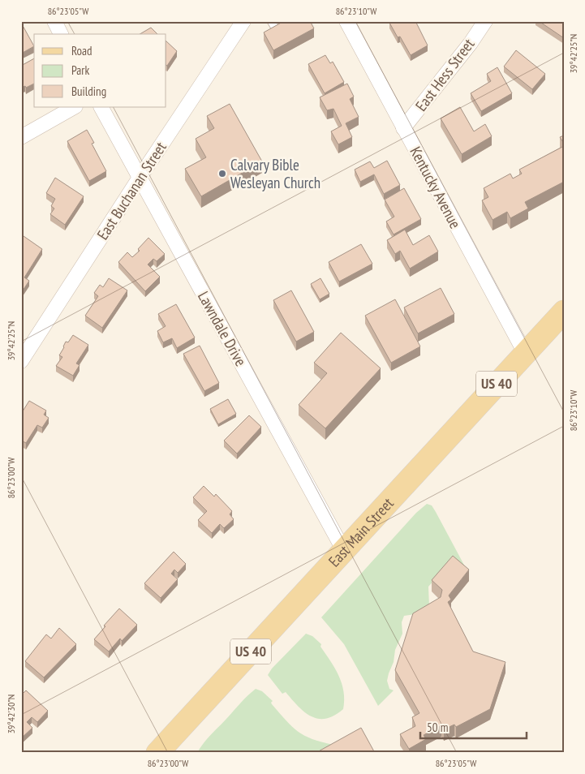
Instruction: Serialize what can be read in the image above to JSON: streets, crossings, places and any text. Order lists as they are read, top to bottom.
{
  "streets": {
    "main road": ["US 40", "East Main Street"],
    "street": [
      "East Hess Street",
      "Kentucky Avenue",
      "East Buchanan Street",
      "Lawndale Drive"
    ]
  },
  "crossings": [
    ["East Hess Street", "Kentucky Avenue"],
    ["Kentucky Avenue", "East Main Street"],
    ["East Buchanan Street", "Lawndale Drive"],
    ["Lawndale Drive", "East Main Street"]
  ],
  "places": ["Calvary Bible Wesleyan Church"],
  "legend": ["Road", "Park", "Building"],
  "scale_bar": "50 m",
  "coordinates": [
    "86°23'05\"W",
    "86°23'10\"W",
    "39°42'25\"N",
    "86°23'00\"W",
    "39°42'30\"N"
  ]
}
